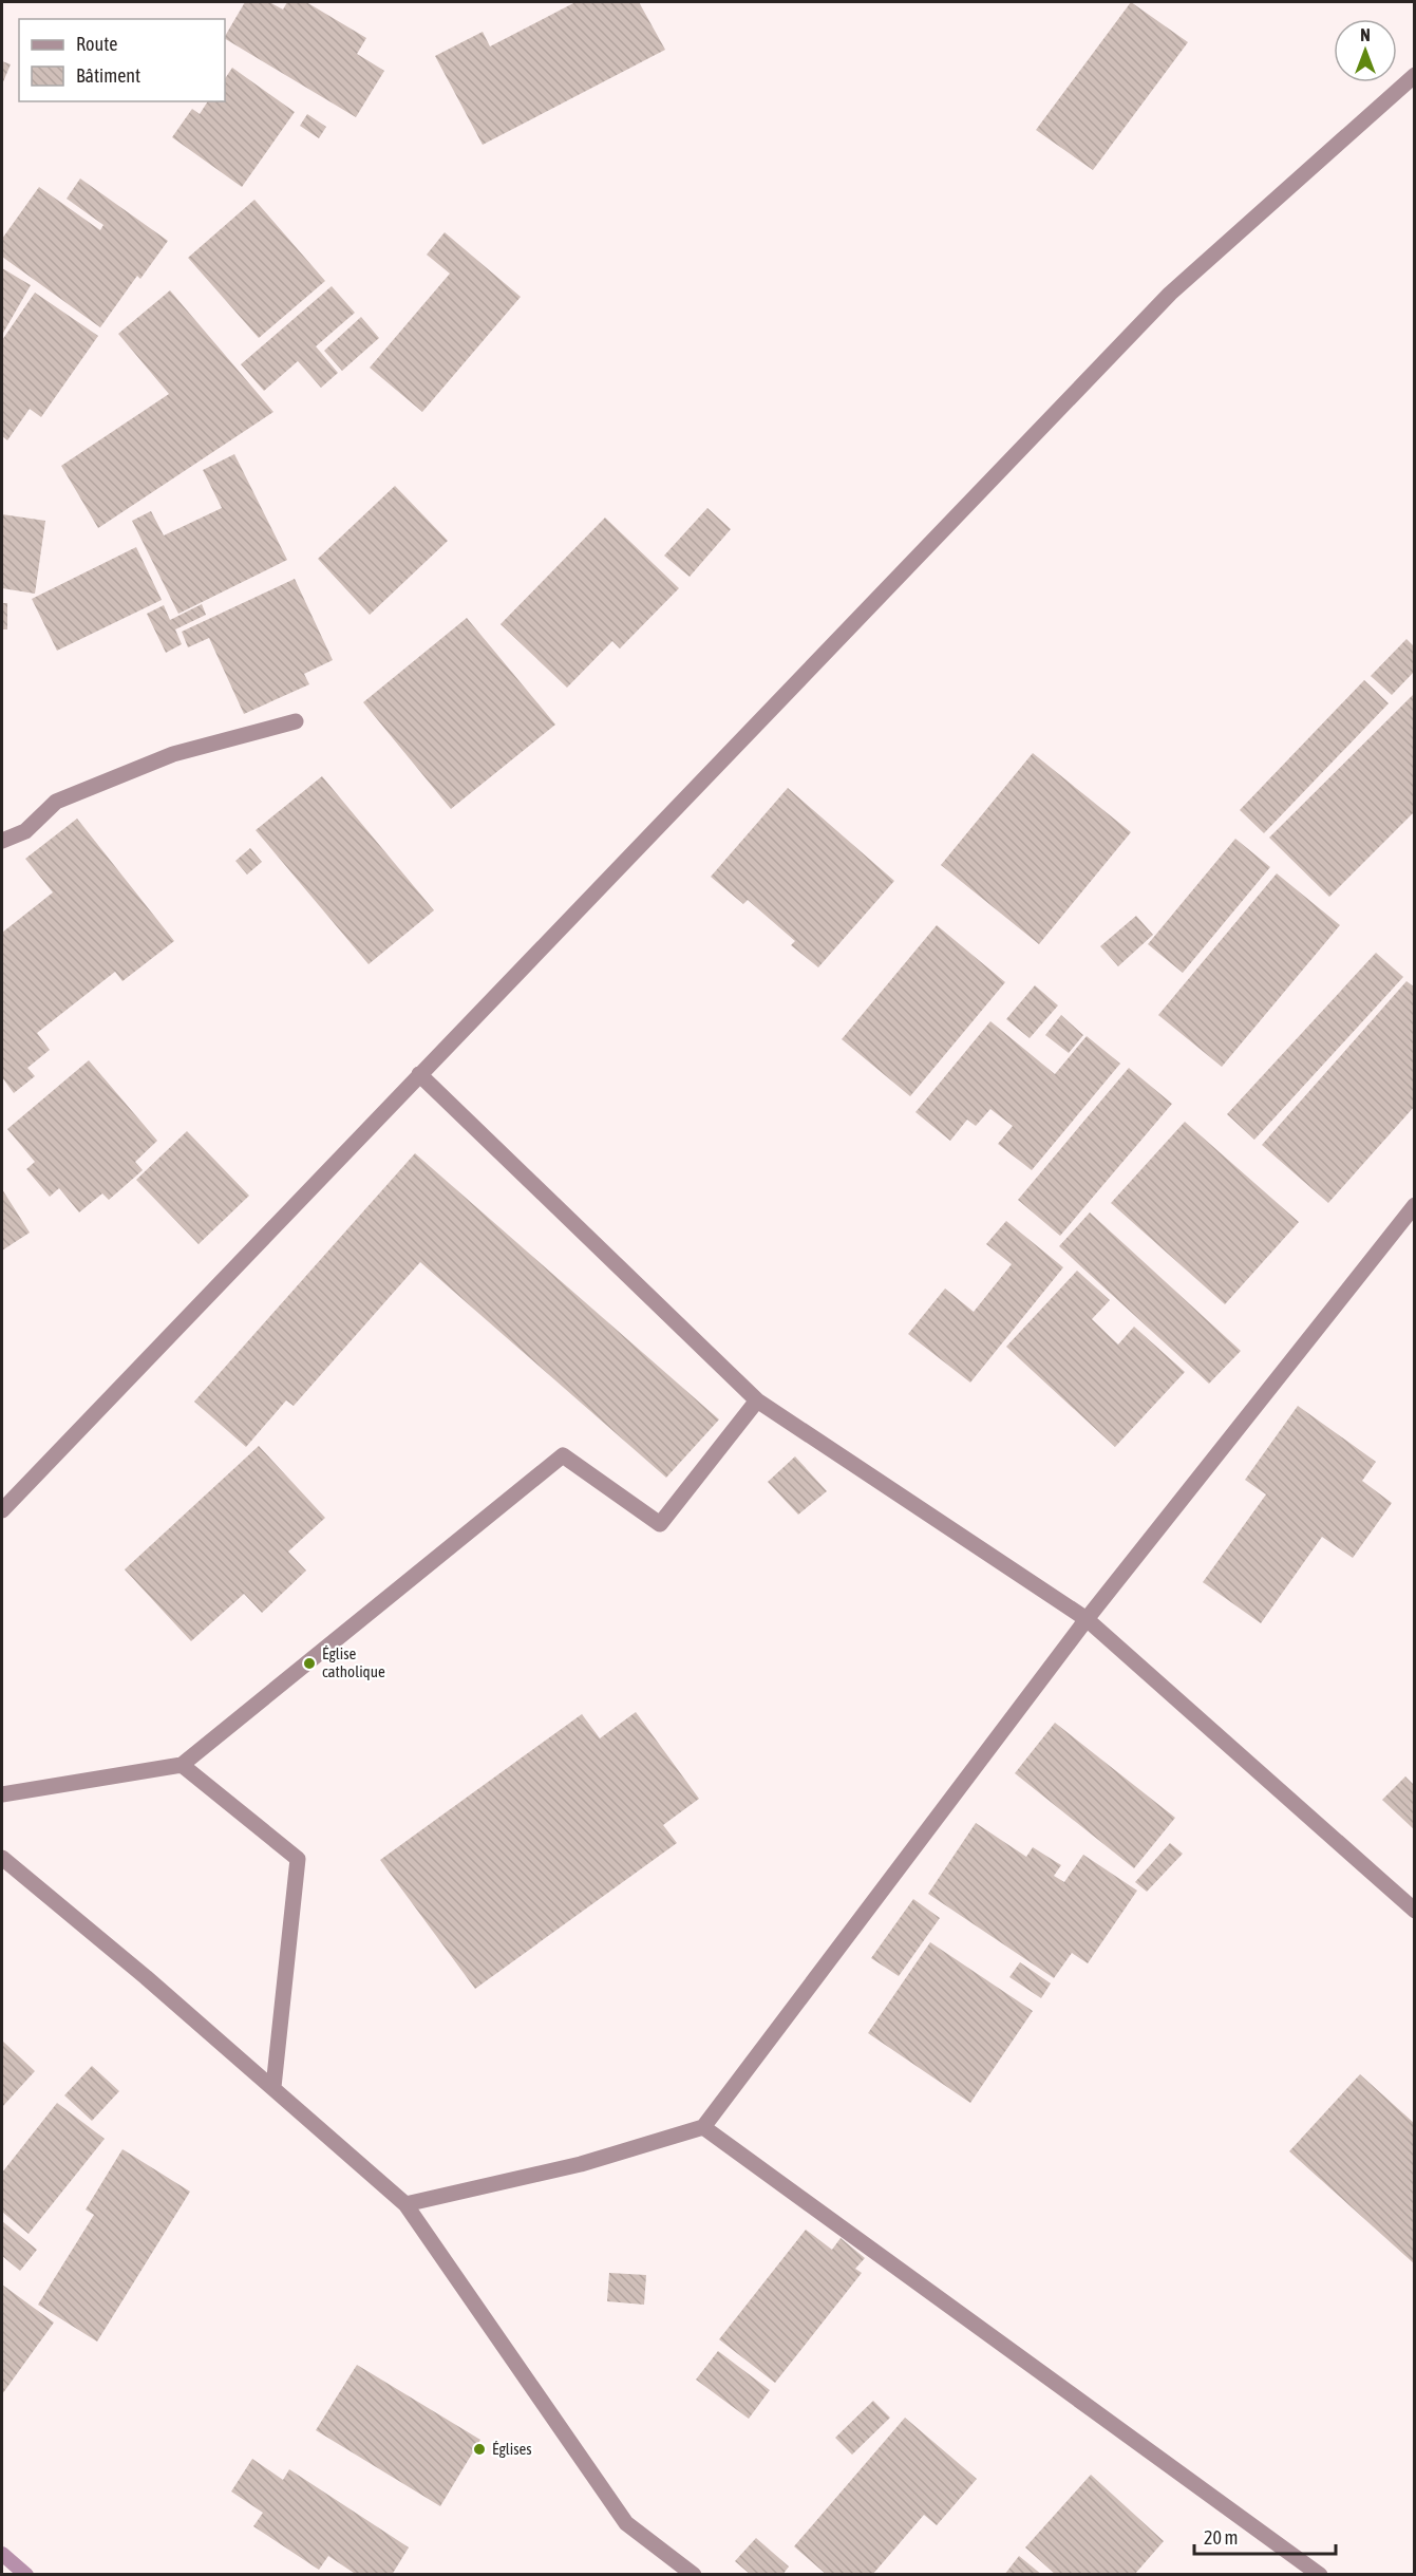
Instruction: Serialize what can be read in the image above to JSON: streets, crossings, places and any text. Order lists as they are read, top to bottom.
{
  "places": ["Église catholique", "Églises"],
  "legend": ["Route", "Bâtiment"],
  "scale_bar": "20 m",
  "north": "top"
}
